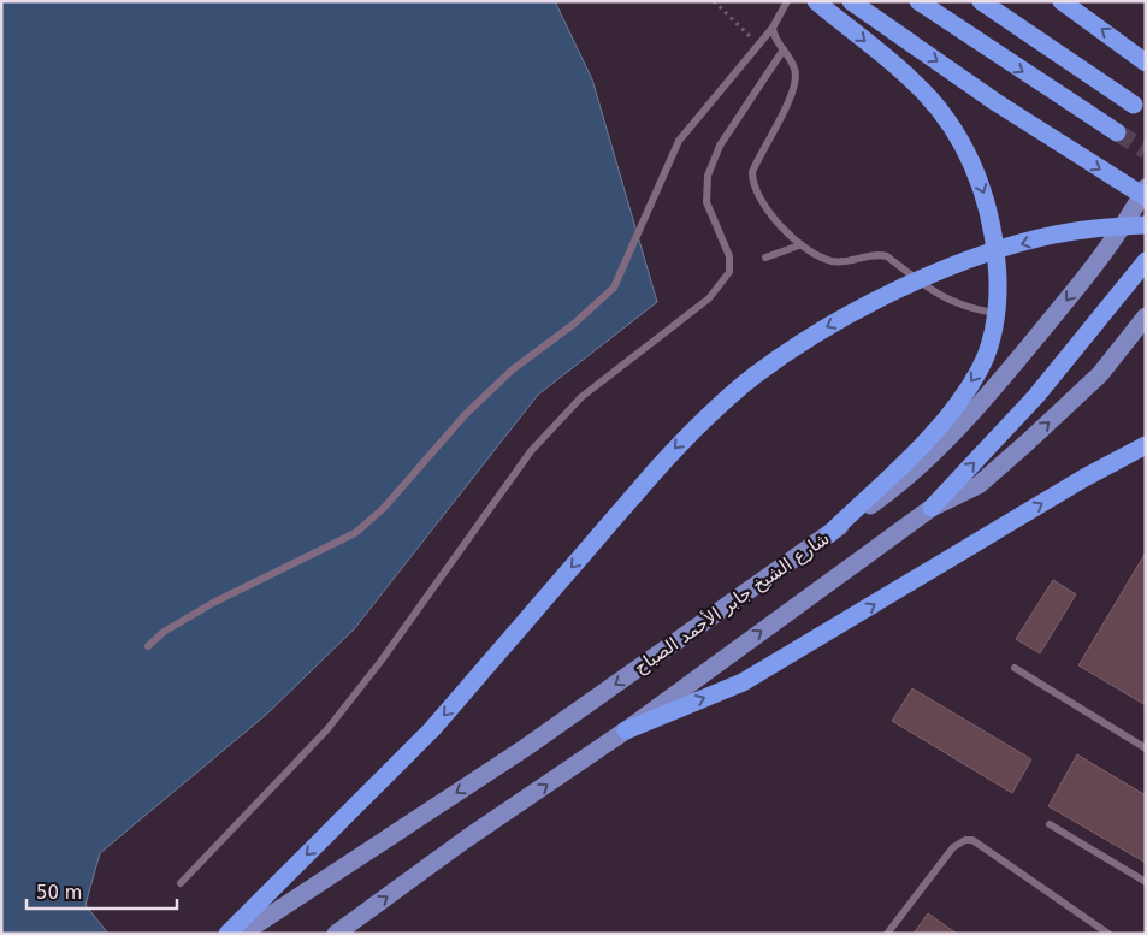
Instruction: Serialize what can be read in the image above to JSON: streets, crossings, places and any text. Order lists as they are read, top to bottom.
{
  "streets": {
    "main road": ["شارع الشيخ جابر الأحمد الصباح"]
  },
  "scale_bar": "50 m"
}
